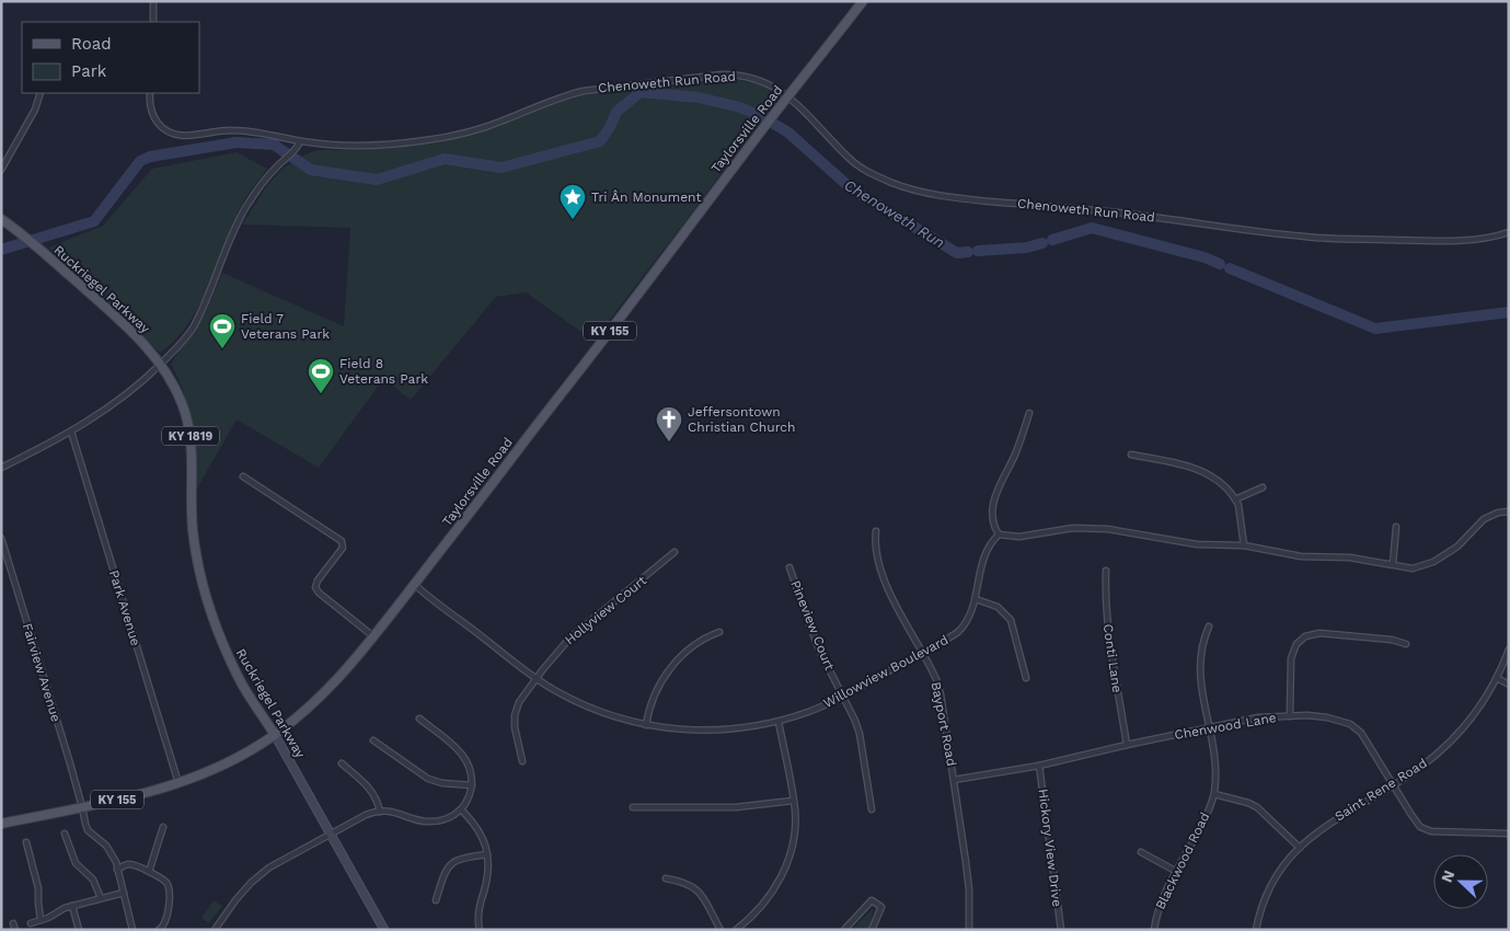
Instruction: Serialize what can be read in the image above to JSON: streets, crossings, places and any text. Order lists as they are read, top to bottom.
{
  "streets": {
    "main road": [
      "Taylorsville Road",
      "Ruckriegel Parkway",
      "KY 155",
      "KY 1819"
    ],
    "street": [
      "Chenoweth Run Road",
      "Park Avenue",
      "Hollyview Court",
      "Pineview Court",
      "Conti Lane",
      "Willowview Boulevard",
      "Fairview Avenue",
      "Bayport Road",
      "Chenwood Lane",
      "Saint Rene Road",
      "Hickory View Drive",
      "Blackwood Road"
    ]
  },
  "crossings": [
    ["Chenoweth Run Road", "Taylorsville Road"],
    ["Taylorsville Road", "Ruckriegel Parkway"],
    ["Taylorsville Road", "Park Avenue"],
    ["Taylorsville Road", "Willowview Boulevard"],
    ["Taylorsville Road", "Fairview Avenue"],
    ["Hollyview Court", "Willowview Boulevard"],
    ["Pineview Court", "Willowview Boulevard"],
    ["Conti Lane", "Chenwood Lane"],
    ["Willowview Boulevard", "Bayport Road"],
    ["Bayport Road", "Chenwood Lane"],
    ["Chenwood Lane", "Saint Rene Road"],
    ["Chenwood Lane", "Hickory View Drive"],
    ["Chenwood Lane", "Blackwood Road"]
  ],
  "water": ["Chenoweth Run"],
  "places": {
    "place": ["Tri Ân Monument"],
    "sports": ["Field 7 Veterans Park", "Field 8 Veterans Park"],
    "church": ["Jeffersontown Christian Church"]
  },
  "legend": ["Road", "Park"],
  "north": "left"
}
